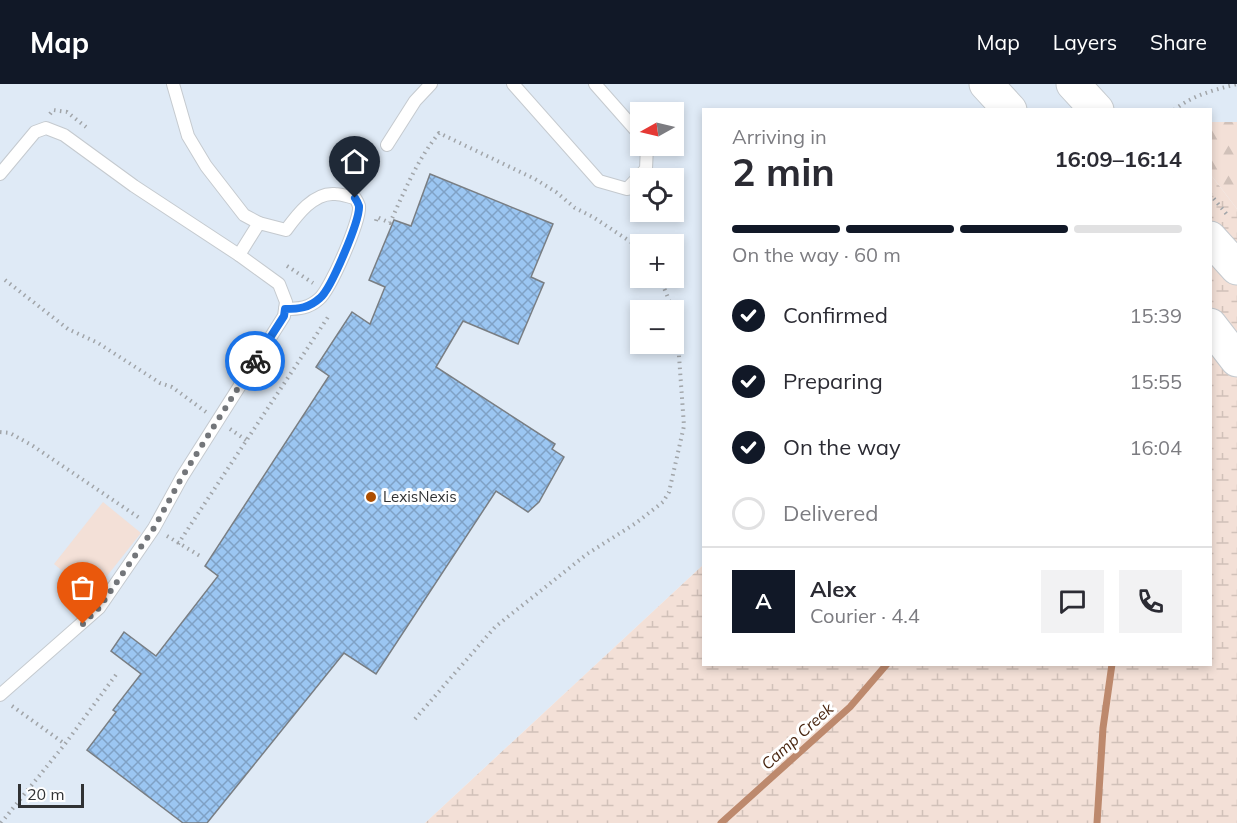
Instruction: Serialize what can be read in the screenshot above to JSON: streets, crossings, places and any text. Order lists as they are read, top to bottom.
{
  "water": ["Camp Creek"],
  "places": ["LexisNexis"],
  "scale_bar": "20 m",
  "north": "left",
  "page": {
    "header": "Map",
    "nav": ["Map", "Layers", "Share"],
    "map_buttons": ["+", "−"],
    "heading": ["2 min", "Arriving in", "16:09–16:14"],
    "panel": ["Alex", "Courier · 4.4"],
    "bar": "On the way · 60 m",
    "list": [
      ["Confirmed", "15:39"],
      ["Preparing", "15:55"],
      ["On the way", "16:04"],
      "Delivered"
    ],
    "round": "A",
    "scale": "20 m"
  }
}
